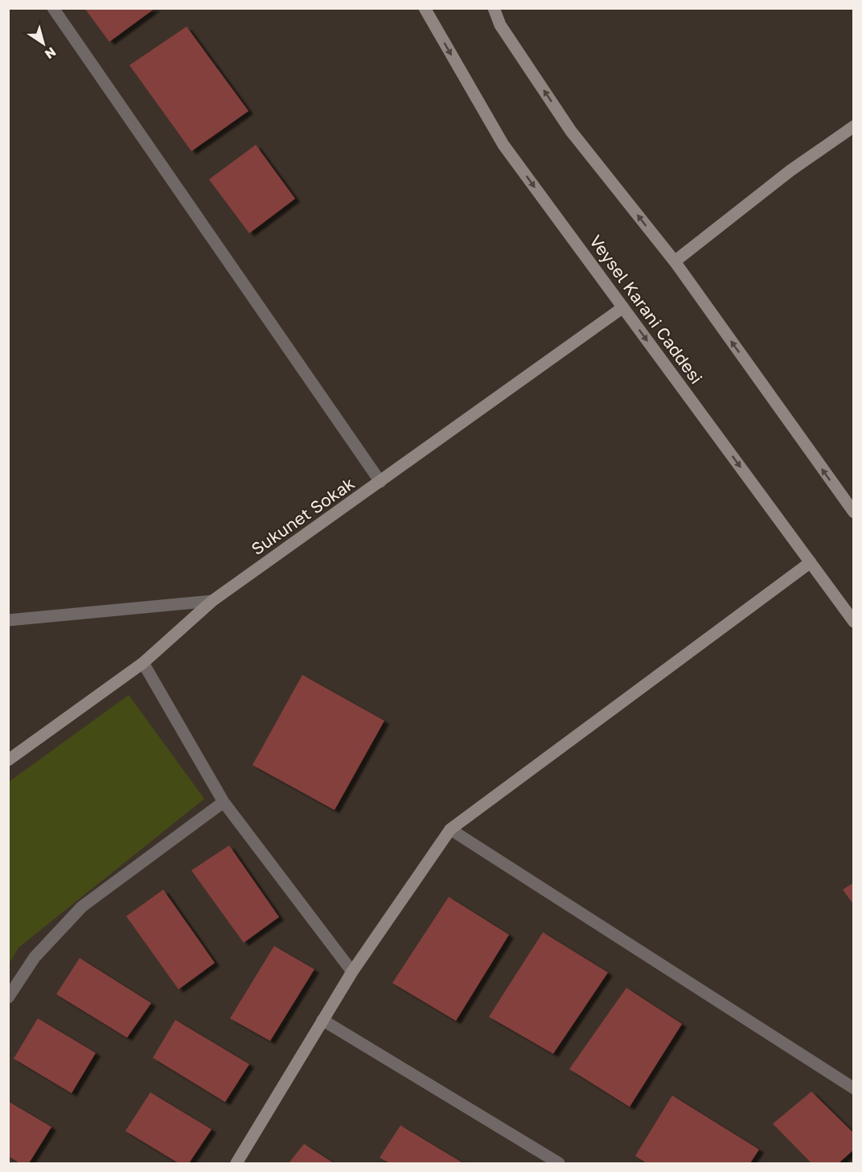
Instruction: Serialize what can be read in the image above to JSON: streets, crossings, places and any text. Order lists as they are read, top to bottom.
{
  "streets": {
    "street": ["Veysel Karani Caddesi", "Sukunet Sokak"]
  },
  "crossings": [
    ["Veysel Karani Caddesi", "Sukunet Sokak"]
  ],
  "north": "bottom right"
}
